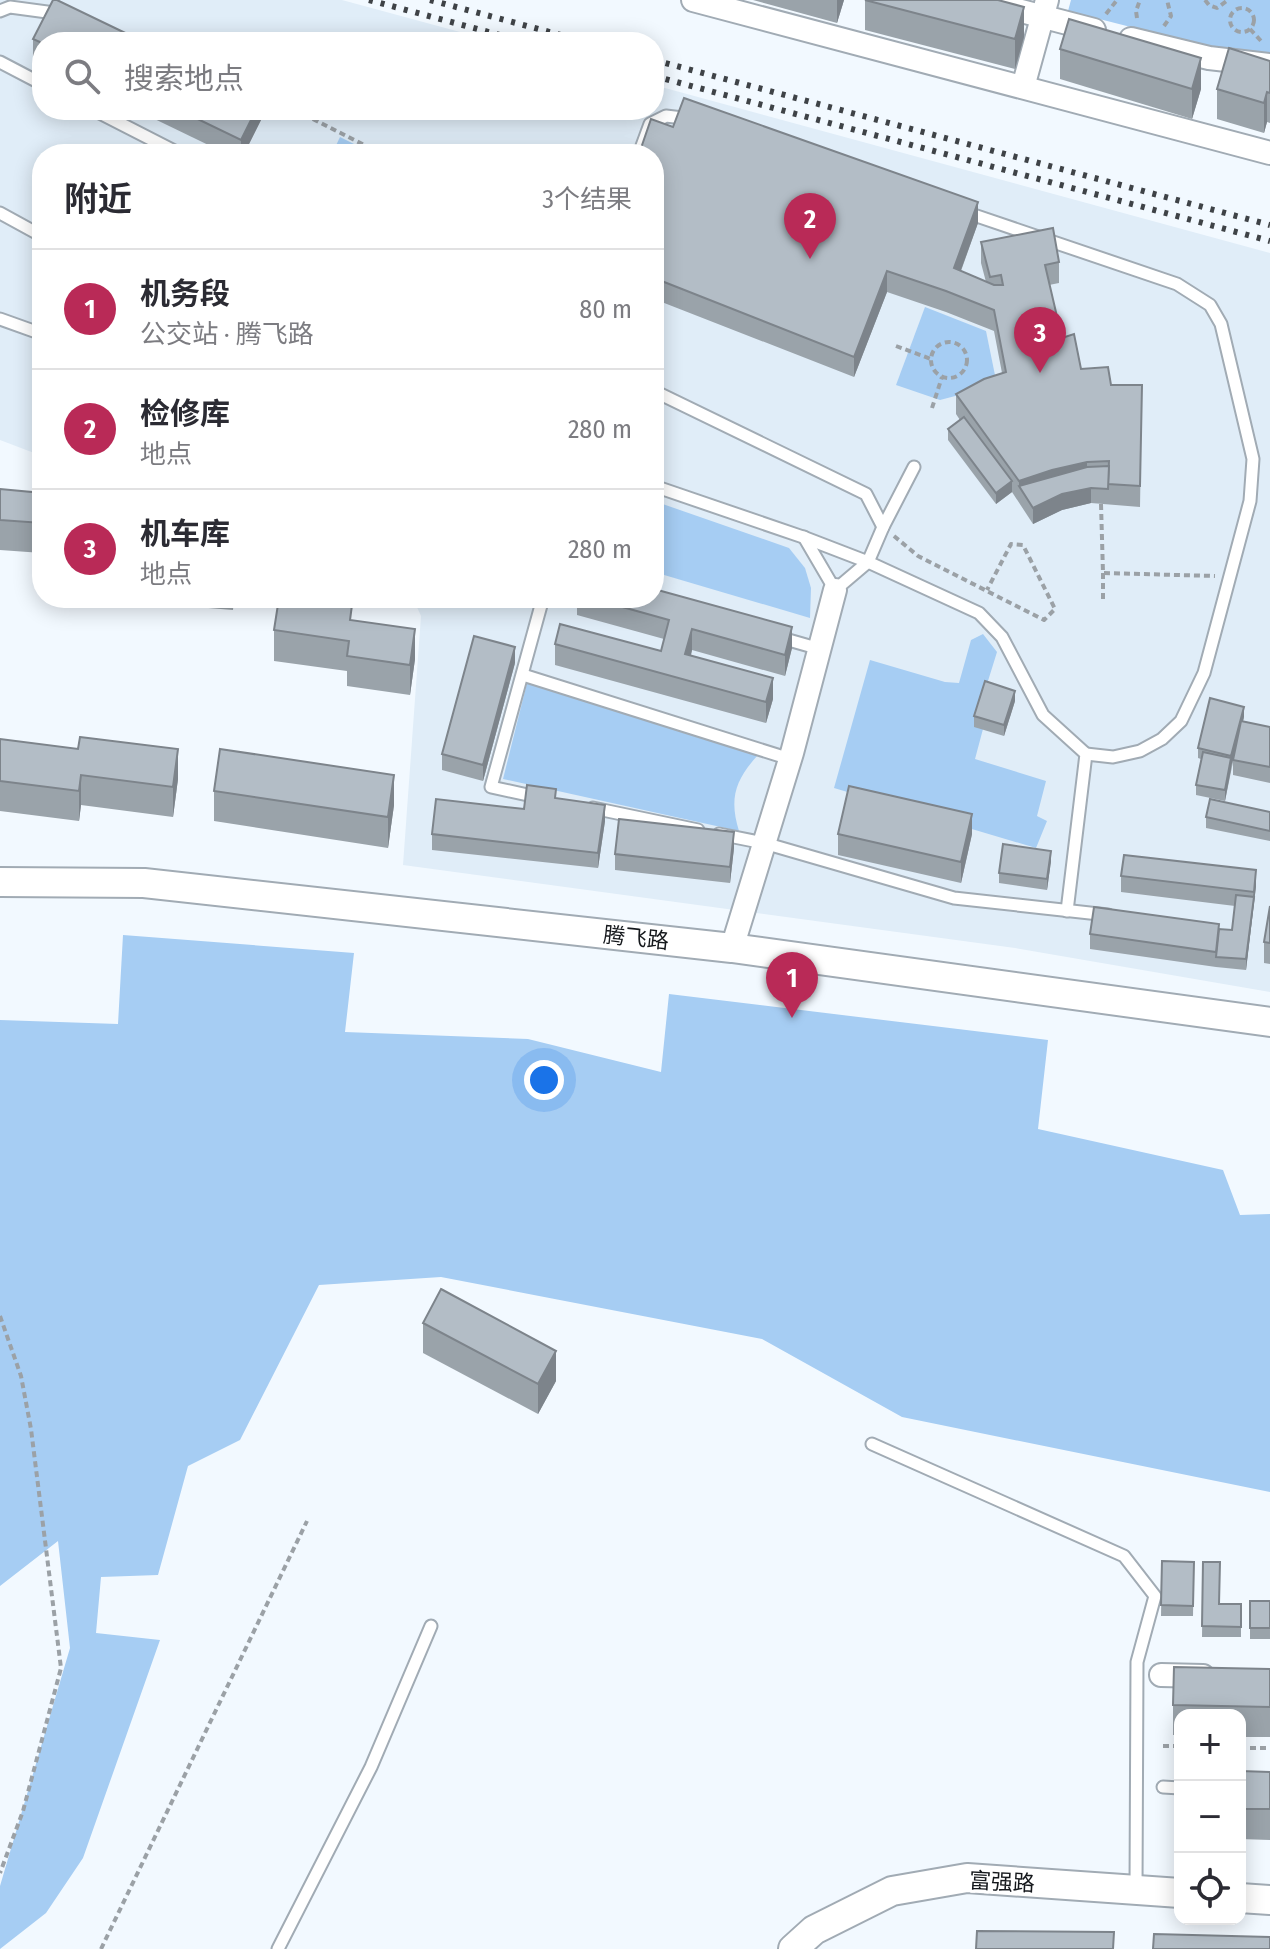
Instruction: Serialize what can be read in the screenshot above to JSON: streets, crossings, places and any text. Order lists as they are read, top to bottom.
{
  "streets": {
    "street": ["腾飞路", "富强路"]
  },
  "page": {
    "search": "搜索地点",
    "heading": ["附近", "3个结果"],
    "pins": ["2", "3", "1"],
    "list": [
      {
        "mark": "1",
        "name": "机务段",
        "note": "公交站 · 腾飞路",
        "value": "80 m"
      },
      {
        "mark": "2",
        "name": "检修库",
        "note": "地点",
        "value": "280 m"
      },
      {
        "mark": "3",
        "name": "机车库",
        "note": "地点",
        "value": "280 m"
      }
    ],
    "map_buttons": ["+", "−"]
  }
}
